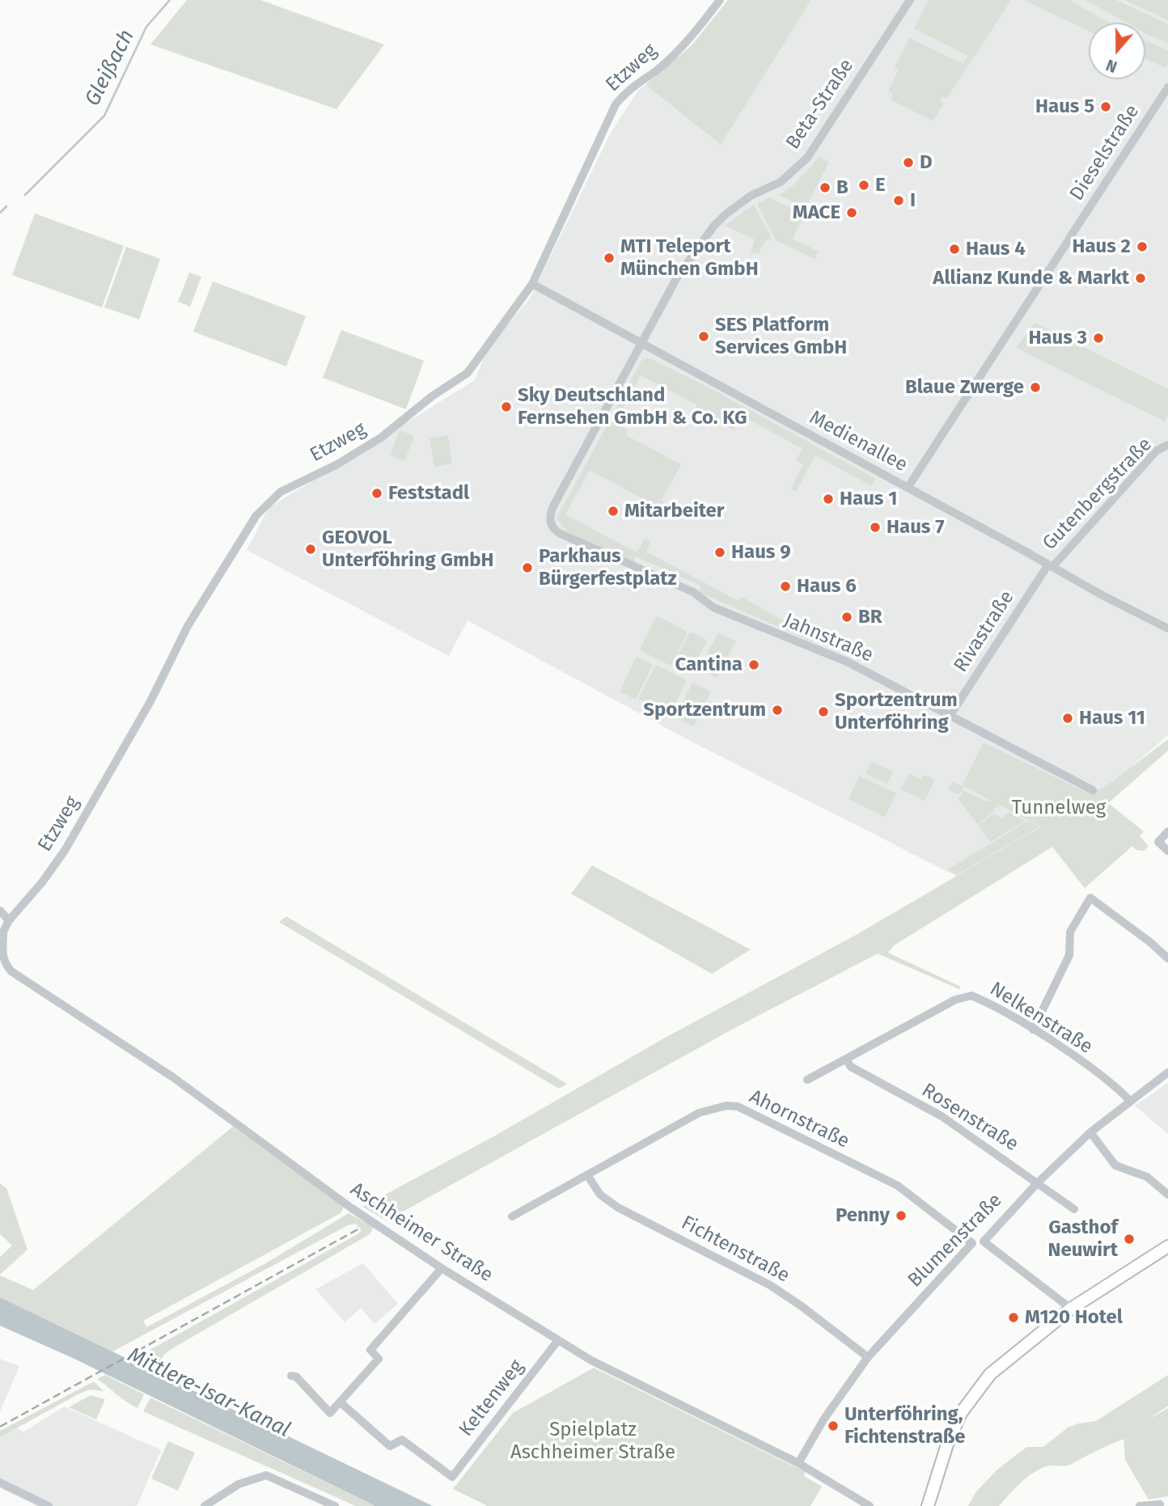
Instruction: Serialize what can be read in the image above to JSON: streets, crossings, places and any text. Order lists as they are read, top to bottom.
{
  "streets": {
    "street": [
      "Etzweg",
      "Beta-Straße",
      "Dieselstraße",
      "Medienallee",
      "Gutenbergstraße",
      "Rivastraße",
      "Jahnstraße",
      "Nelkenstraße",
      "Rosenstraße",
      "Ahornstraße",
      "Aschheimer Straße",
      "Blumenstraße",
      "Fichtenstraße",
      "Keltenweg"
    ]
  },
  "crossings": [
    ["Etzweg", "Medienallee"],
    ["Beta-Straße", "Medienallee"],
    ["Beta-Straße", "Jahnstraße"],
    ["Dieselstraße", "Medienallee"],
    ["Medienallee", "Gutenbergstraße"],
    ["Medienallee", "Rivastraße"],
    ["Gutenbergstraße", "Rivastraße"],
    ["Rivastraße", "Jahnstraße"],
    ["Nelkenstraße", "Rosenstraße"],
    ["Nelkenstraße", "Blumenstraße"],
    ["Rosenstraße", "Blumenstraße"],
    ["Ahornstraße", "Blumenstraße"],
    ["Ahornstraße", "Fichtenstraße"],
    ["Aschheimer Straße", "Blumenstraße"],
    ["Aschheimer Straße", "Keltenweg"],
    ["Blumenstraße", "Fichtenstraße"]
  ],
  "water": ["Gleißach", "Mittlere-Isar-Kanal"],
  "parks": ["Tunnelweg", "Spielplatz Aschheimer Straße"],
  "places": [
    "Haus 5",
    "D",
    "E",
    "B",
    "I",
    "MACE",
    "Haus 2",
    "Haus 4",
    "MTI Teleport München GmbH",
    "Allianz Kunde & Markt",
    "SES Platform Services GmbH",
    "Haus 3",
    "Blaue Zwerge",
    "Sky Deutschland Fernsehen GmbH & Co. KG",
    "Feststadl",
    "Haus 1",
    "Mitarbeiter",
    "Haus 7",
    "GEOVOL Unterföhring GmbH",
    "Haus 9",
    "Parkhaus Bürgerfestplatz",
    "Haus 6",
    "BR",
    "Cantina",
    "Sportzentrum",
    "Sportzentrum Unterföhring",
    "Haus 11",
    "Penny",
    "Gasthof Neuwirt",
    "M120 Hotel",
    "Unterföhring, Fichtenstraße"
  ],
  "north": "bottom"
}
